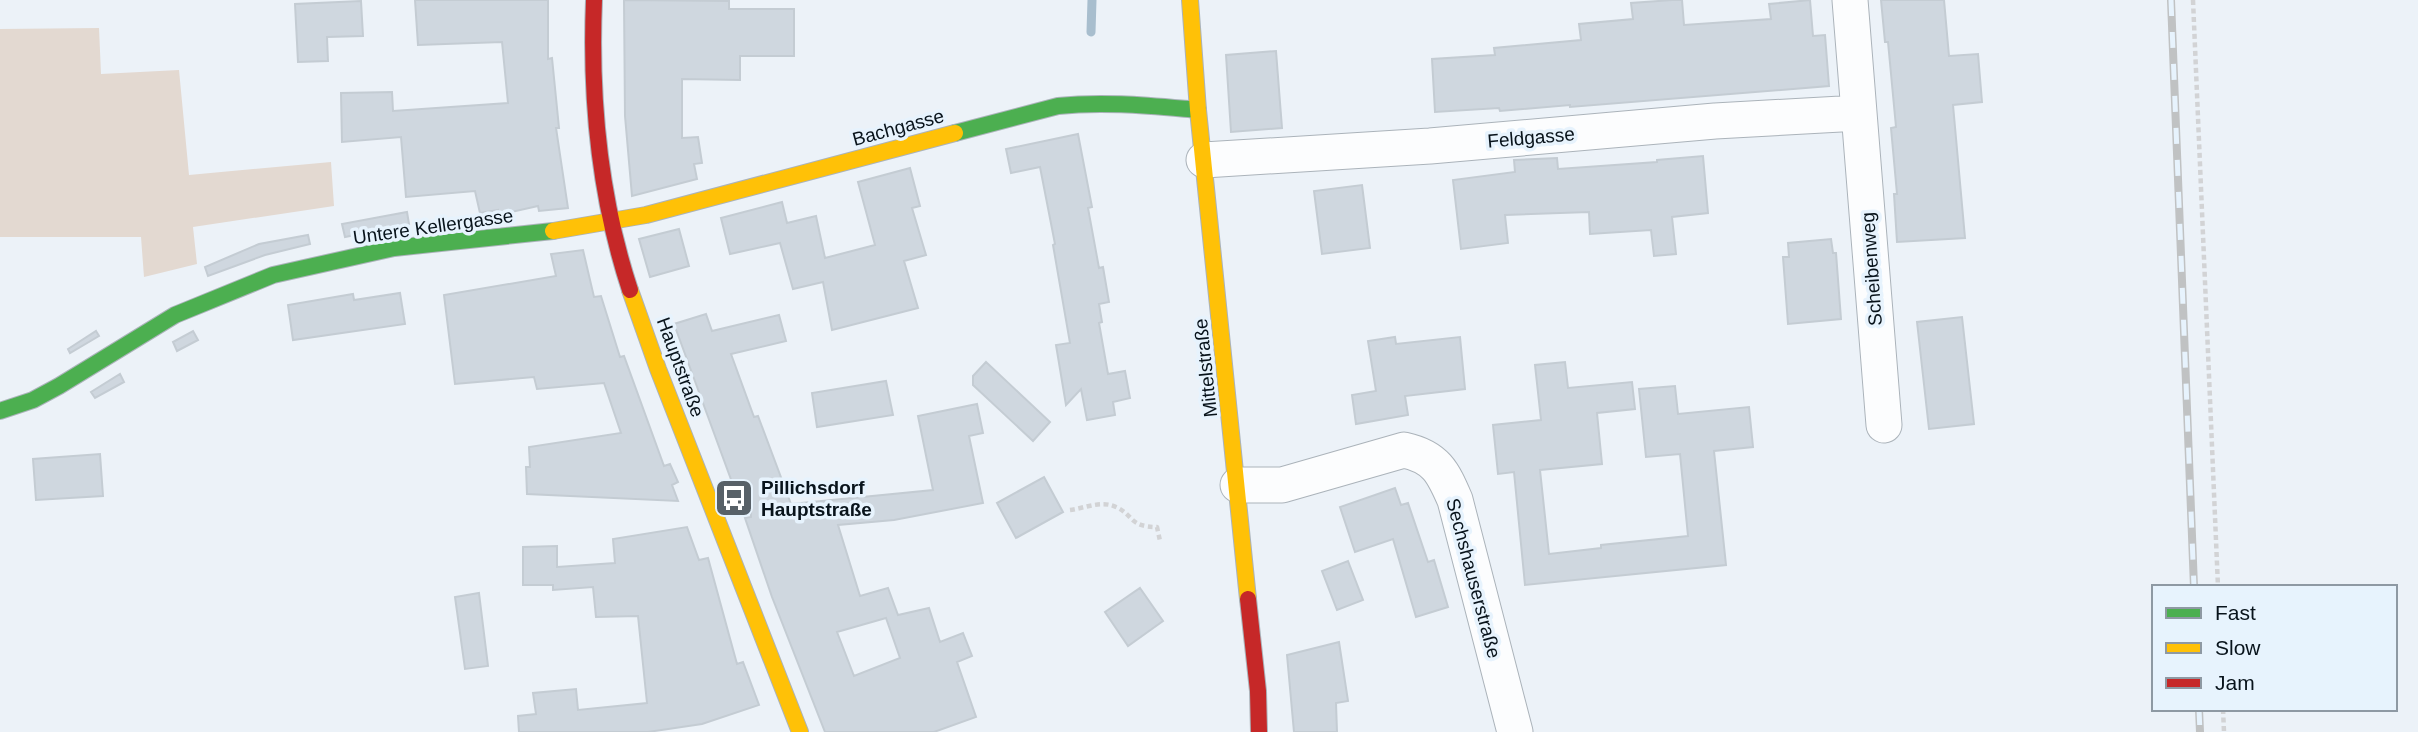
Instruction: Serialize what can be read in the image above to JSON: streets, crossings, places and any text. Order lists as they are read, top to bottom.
{
  "streets": {
    "street": [
      "Bachgasse",
      "Feldgasse",
      "Untere Kellergasse",
      "Scheibenweg",
      "Hauptstraße",
      "Mittelstraße",
      "Sechshauserstraße"
    ]
  },
  "crossings": [
    ["Bachgasse", "Untere Kellergasse"],
    ["Bachgasse", "Hauptstraße"],
    ["Bachgasse", "Mittelstraße"],
    ["Feldgasse", "Scheibenweg"],
    ["Feldgasse", "Mittelstraße"],
    ["Untere Kellergasse", "Hauptstraße"],
    ["Mittelstraße", "Sechshauserstraße"]
  ],
  "places": {
    "bus stop": ["Pillichsdorf Hauptstraße"]
  },
  "legend": ["Fast", "Slow", "Jam"]
}
